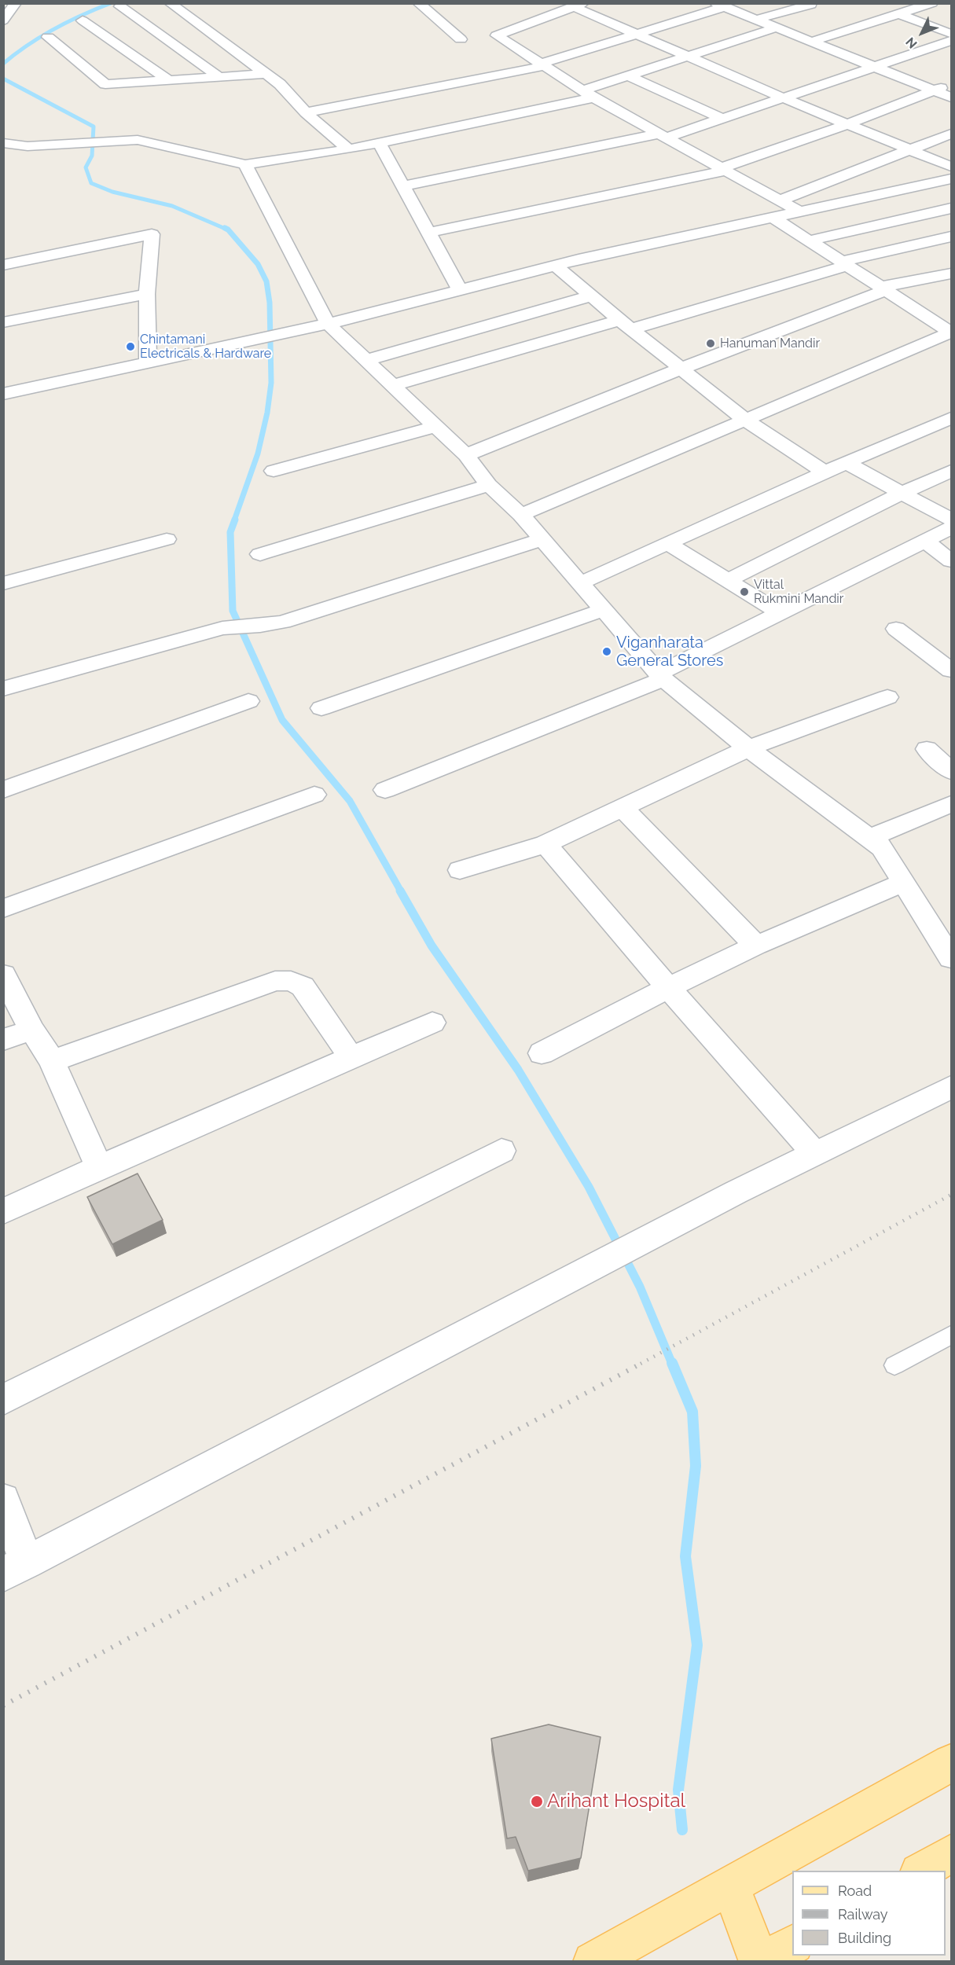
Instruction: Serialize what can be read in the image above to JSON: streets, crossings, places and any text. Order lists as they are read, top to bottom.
{
  "places": [
    "Hanuman Mandir",
    "Chintamani Electricals & Hardware",
    "Vittal Rukmini Mandir",
    "Viganharata General Stores",
    "Arihant Hospital"
  ],
  "legend": ["Road", "Railway", "Building"],
  "north": "bottom left"
}
